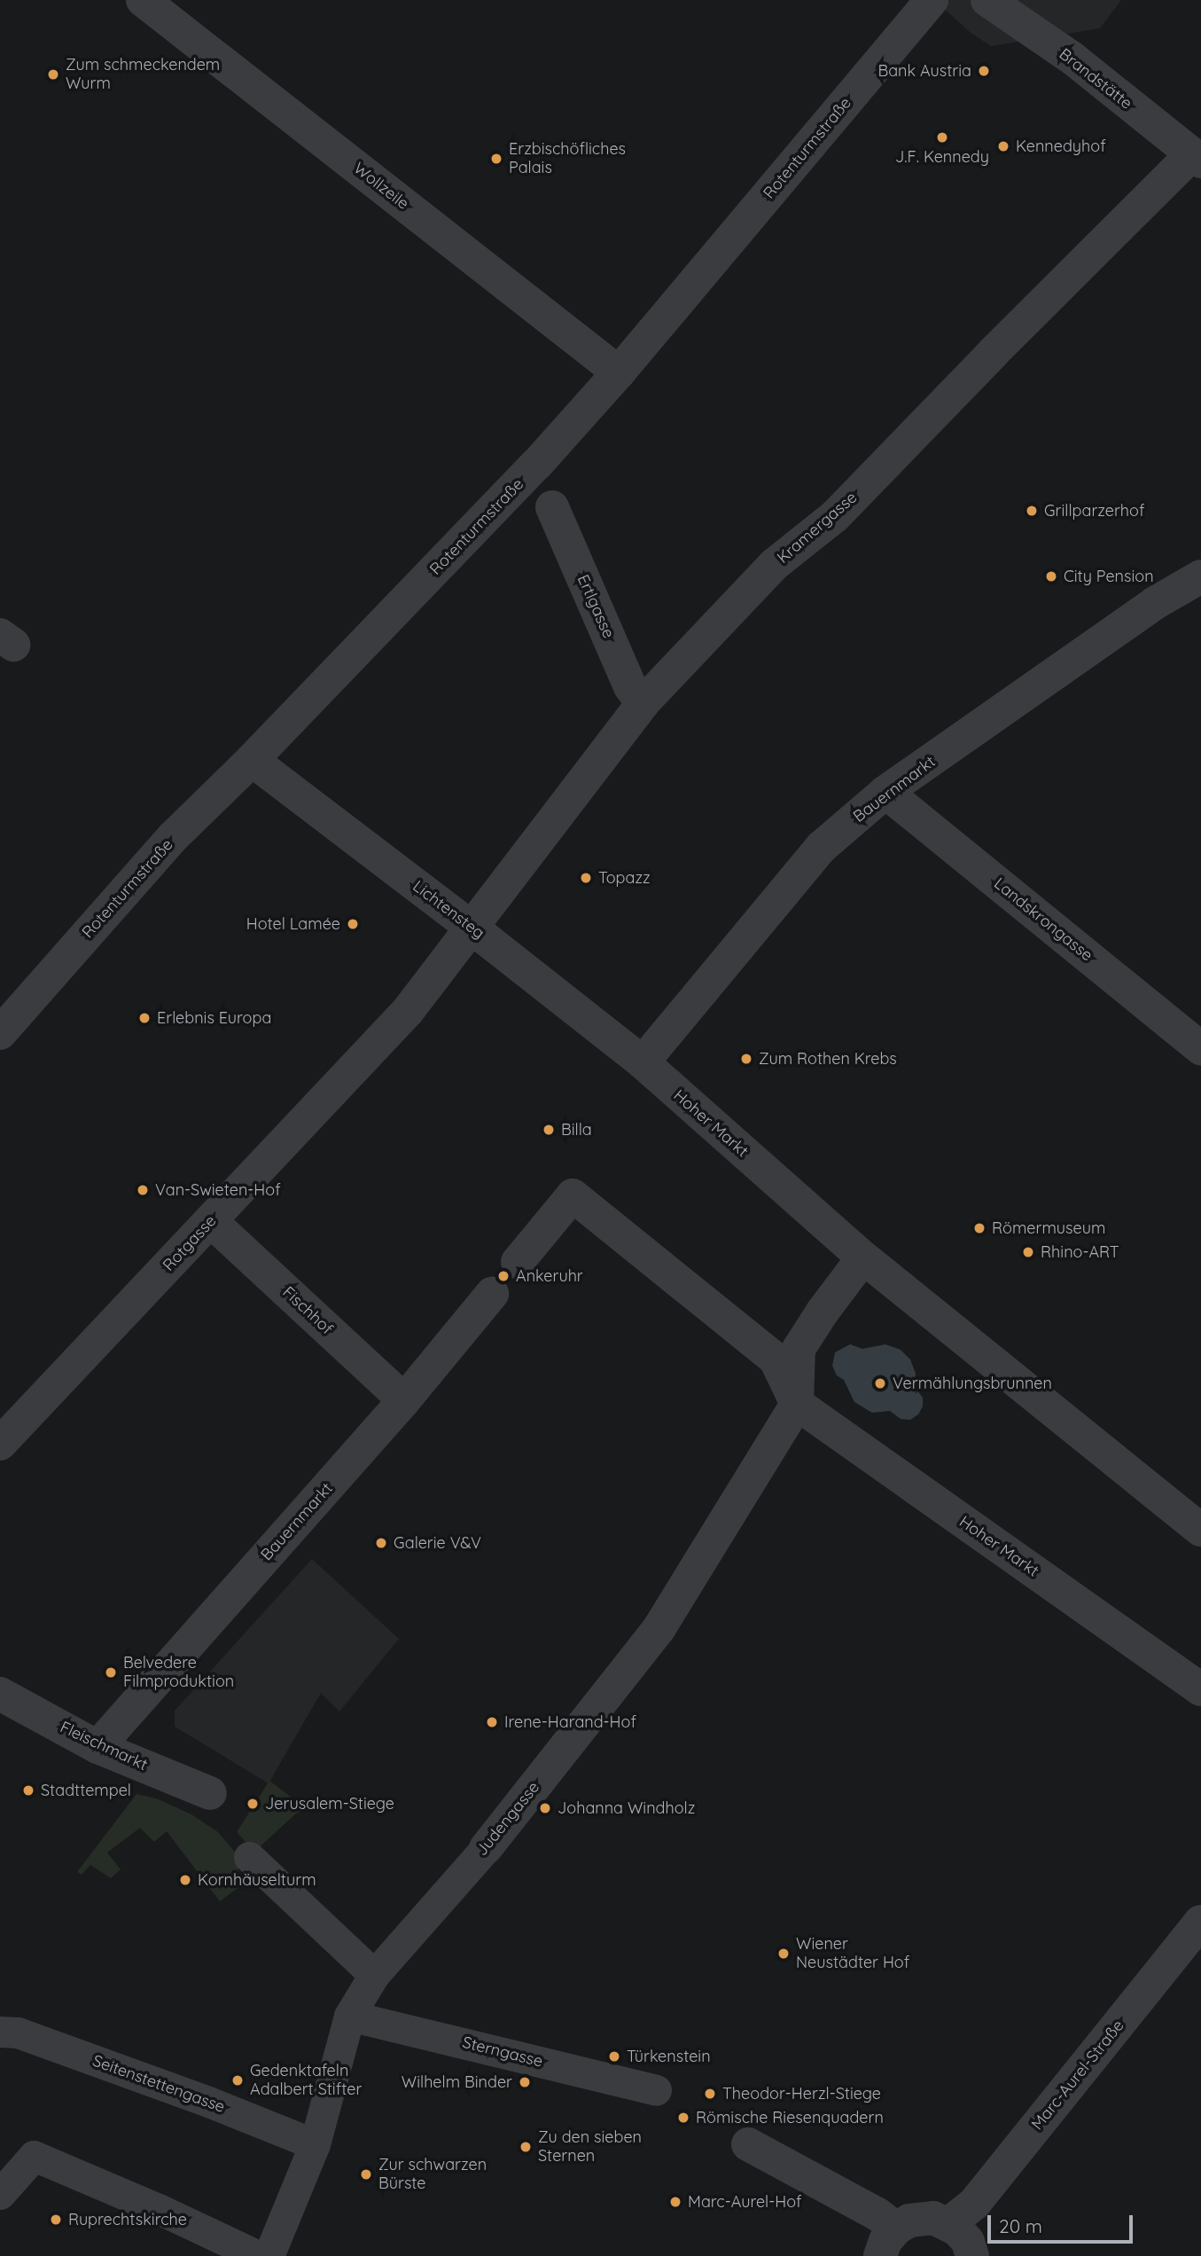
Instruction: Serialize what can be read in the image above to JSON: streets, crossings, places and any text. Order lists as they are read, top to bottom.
{
  "streets": {
    "street": [
      "Brandstätte",
      "Rotenturmstraße",
      "Wollzeile",
      "Kramergasse",
      "Ertlgasse",
      "Bauernmarkt",
      "Lichtensteg",
      "Landskrongasse",
      "Hoher Markt",
      "Rotgasse",
      "Fischhof",
      "Fleischmarkt",
      "Judengasse",
      "Sterngasse",
      "Marc-Aurel-Straße",
      "Seitenstettengasse"
    ]
  },
  "crossings": [
    ["Brandstätte", "Kramergasse"],
    ["Rotenturmstraße", "Wollzeile"],
    ["Rotenturmstraße", "Lichtensteg"],
    ["Kramergasse", "Ertlgasse"],
    ["Kramergasse", "Lichtensteg"],
    ["Kramergasse", "Rotgasse"],
    ["Bauernmarkt", "Lichtensteg"],
    ["Bauernmarkt", "Landskrongasse"],
    ["Bauernmarkt", "Hoher Markt"],
    ["Bauernmarkt", "Fischhof"],
    ["Bauernmarkt", "Fleischmarkt"],
    ["Lichtensteg", "Hoher Markt"],
    ["Lichtensteg", "Rotgasse"],
    ["Hoher Markt", "Judengasse"],
    ["Rotgasse", "Fischhof"],
    ["Judengasse", "Sterngasse"],
    ["Judengasse", "Seitenstettengasse"]
  ],
  "places": [
    "Bank Austria",
    "Zum schmeckendem Wurm",
    "J.F. Kennedy",
    "Kennedyhof",
    "Erzbischöfliches Palais",
    "Grillparzerhof",
    "City Pension",
    "Topazz",
    "Hotel Lamée",
    "Erlebnis Europa",
    "Zum Rothen Krebs",
    "Billa",
    "Van-Swieten-Hof",
    "Römermuseum",
    "Rhino-ART",
    "Ankeruhr",
    "Vermählungsbrunnen",
    "Galerie V&V",
    "Belvedere Filmproduktion",
    "Irene-Harand-Hof",
    "Stadttempel",
    "Jerusalem-Stiege",
    "Johanna Windholz",
    "Kornhäuselturm",
    "Wiener Neustädter Hof",
    "Türkenstein",
    "Gedenktafeln Adalbert Stifter",
    "Wilhelm Binder",
    "Theodor-Herzl-Stiege",
    "Römische Riesenquadern",
    "Zu den sieben Sternen",
    "Zur schwarzen Bürste",
    "Marc-Aurel-Hof",
    "Ruprechtskirche"
  ],
  "scale_bar": "20 m"
}
